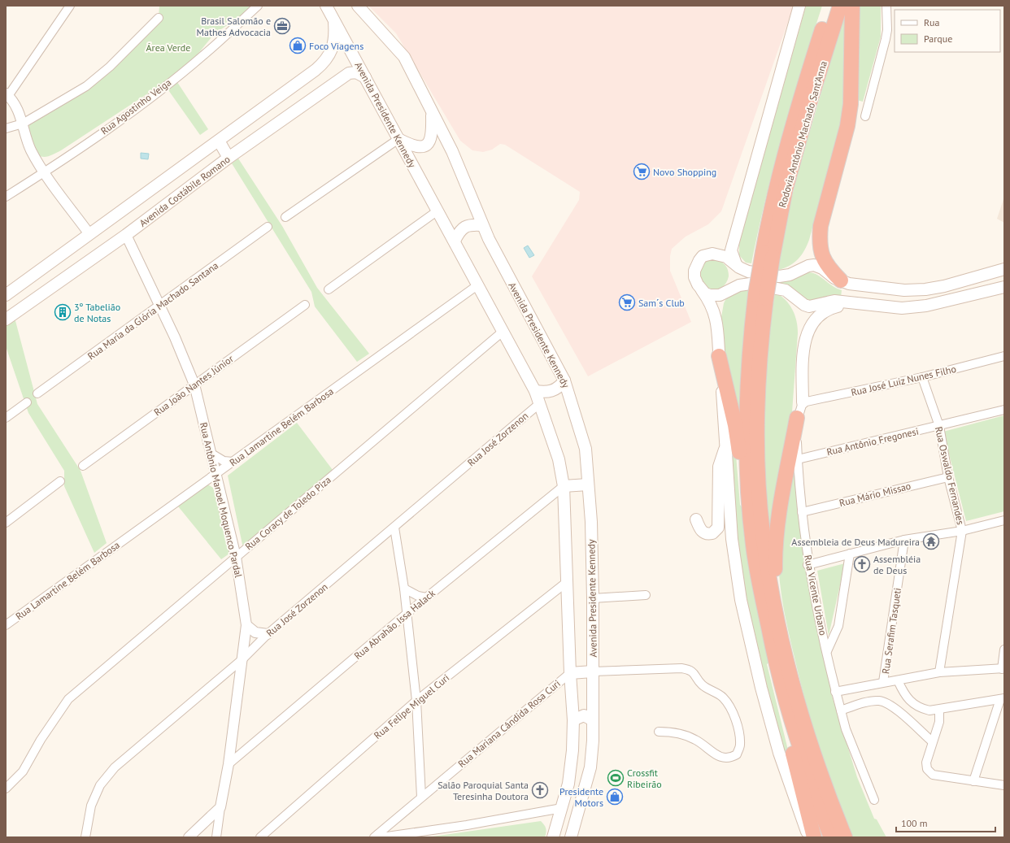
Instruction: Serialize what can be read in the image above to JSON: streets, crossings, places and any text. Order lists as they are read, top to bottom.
{
  "streets": {
    "highway": ["Rodovia Antônio Machado Sant'Anna"],
    "main road": ["Avenida Presidente Kennedy", "Avenida Costábile Romano"],
    "street": [
      "Rua Agostinho Veiga",
      "Rua Maria da Glória Machado Santana",
      "Rua José Luiz Nunes Filho",
      "Rua João Nantes Júnior",
      "Rua Lamartine Belém Barbosa",
      "Rua José Zorzenon",
      "Rua Antônio Fregonesi",
      "Rua Oswaldo Fernandes",
      "Rua Mário Missao",
      "Rua Antônio Manoel Moquenco Pardal",
      "Rua Coracy de Toledo Piza",
      "Rua Vicente Urbano",
      "Rua Abrahão Issa Halack",
      "Rua Serafim Tasqueti",
      "Rua Felipe Miguel Curi",
      "Rua Mariana Cândida Rosa Curi"
    ]
  },
  "crossings": [
    ["Avenida Presidente Kennedy", "Avenida Costábile Romano"],
    ["Avenida Presidente Kennedy", "Rua Lamartine Belém Barbosa"],
    ["Avenida Presidente Kennedy", "Rua José Zorzenon"],
    ["Avenida Presidente Kennedy", "Rua Coracy de Toledo Piza"],
    ["Avenida Presidente Kennedy", "Rua Abrahão Issa Halack"],
    ["Avenida Presidente Kennedy", "Rua Felipe Miguel Curi"],
    ["Avenida Presidente Kennedy", "Rua Mariana Cândida Rosa Curi"],
    ["Avenida Costábile Romano", "Rua Antônio Manoel Moquenco Pardal"],
    ["Rua Maria da Glória Machado Santana", "Rua Antônio Manoel Moquenco Pardal"],
    ["Rua José Luiz Nunes Filho", "Rua Oswaldo Fernandes"],
    ["Rua João Nantes Júnior", "Rua Antônio Manoel Moquenco Pardal"],
    ["Rua Lamartine Belém Barbosa", "Rua Antônio Manoel Moquenco Pardal"],
    ["Rua José Zorzenon", "Rua Antônio Manoel Moquenco Pardal"],
    ["Rua Antônio Fregonesi", "Rua Oswaldo Fernandes"],
    ["Rua Antônio Fregonesi", "Rua Vicente Urbano"],
    ["Rua Oswaldo Fernandes", "Rua Mário Missao"],
    ["Rua Mário Missao", "Rua Vicente Urbano"],
    ["Rua Antônio Manoel Moquenco Pardal", "Rua Coracy de Toledo Piza"],
    ["Rua Antônio Manoel Moquenco Pardal", "Rua Abrahão Issa Halack"]
  ],
  "parks": ["Área Verde"],
  "places": {
    "office": ["Brasil Salomão e Mathes Advocacia"],
    "shop": ["Foco Viagens", "Presidente Motors"],
    "supermarket": ["Novo Shopping", "Sam´s Club"],
    "building": ["3º Tabelião de Notas"],
    "temple": ["Assembleia de Deus Madureira"],
    "church": ["Assembléia de Deus", "Salão Paroquial Santa Teresinha Doutora"],
    "sports": ["Crossfit Ribeirão"]
  },
  "legend": ["Rua", "Parque"],
  "scale_bar": "100 m"
}
